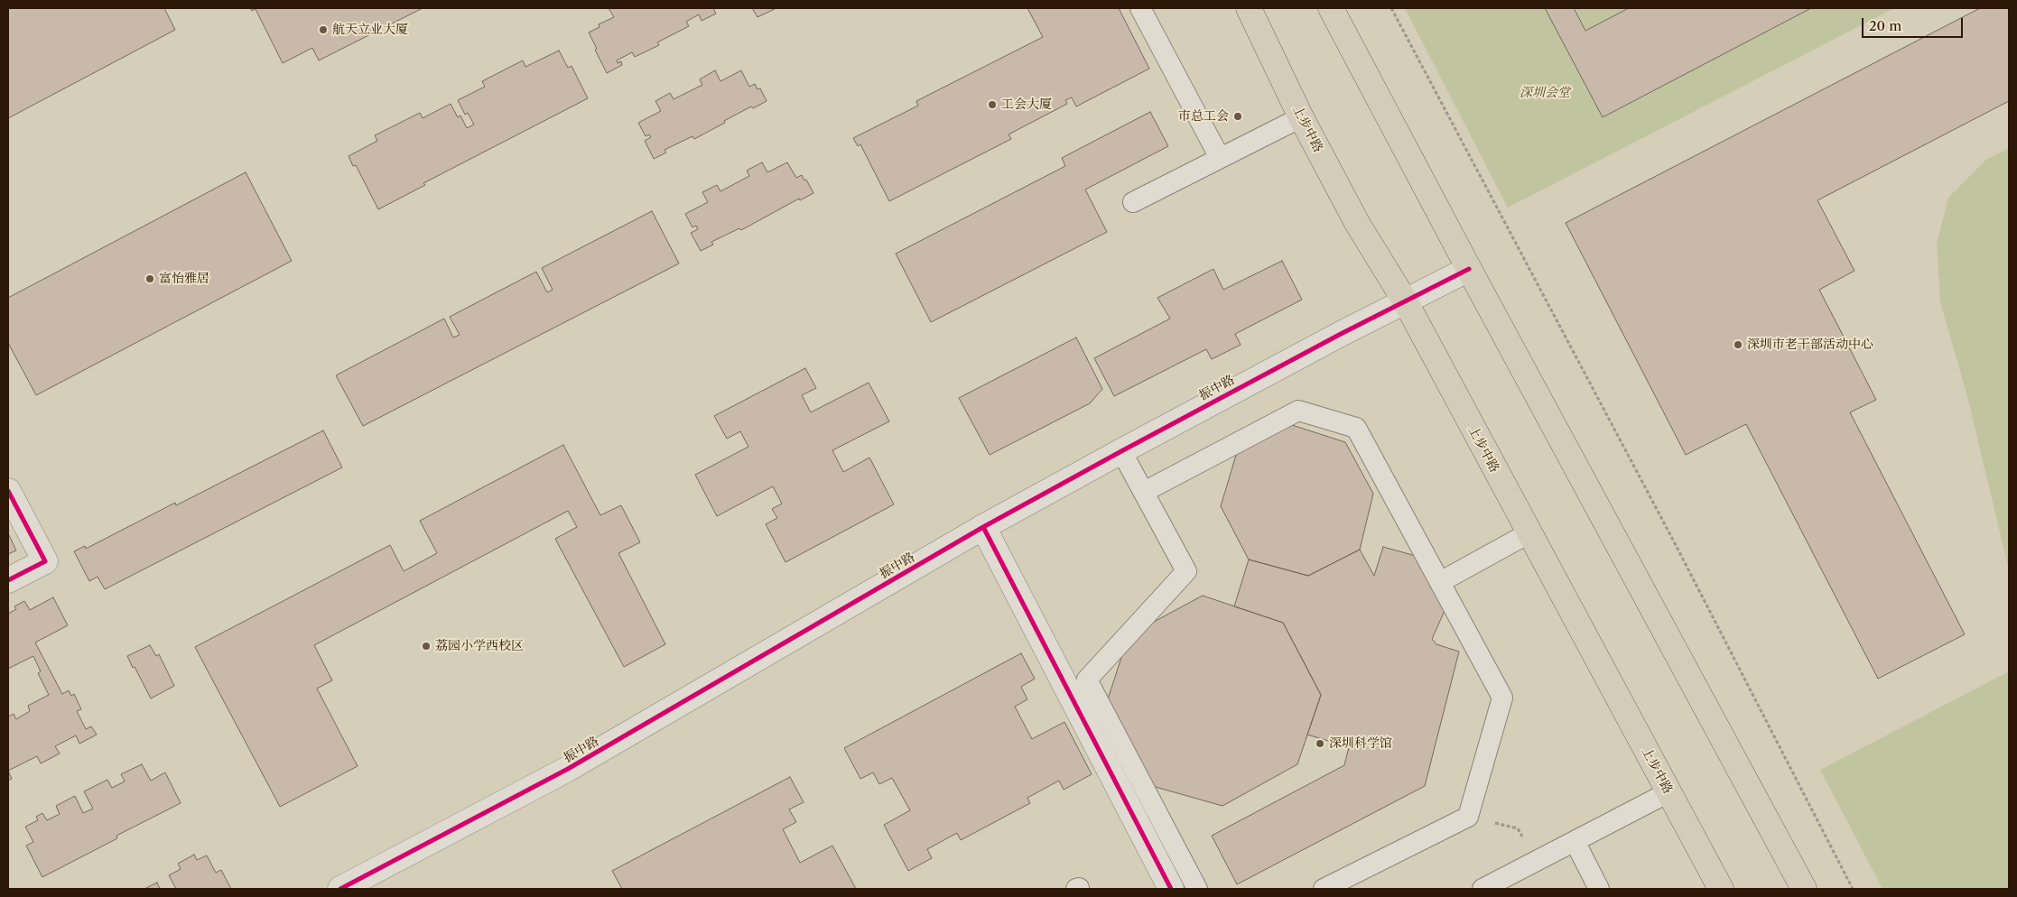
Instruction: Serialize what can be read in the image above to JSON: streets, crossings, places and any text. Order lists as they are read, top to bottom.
{
  "streets": {
    "main road": ["上步中路"],
    "street": ["振中路"]
  },
  "crossings": [
    ["上步中路", "振中路"]
  ],
  "parks": ["深圳会堂"],
  "places": [
    "航天立业大厦",
    "工会大厦",
    "市总工会",
    "富怡雅居",
    "深圳市老干部活动中心",
    "荔园小学西校区",
    "深圳科学馆"
  ],
  "scale_bar": "20 m"
}
